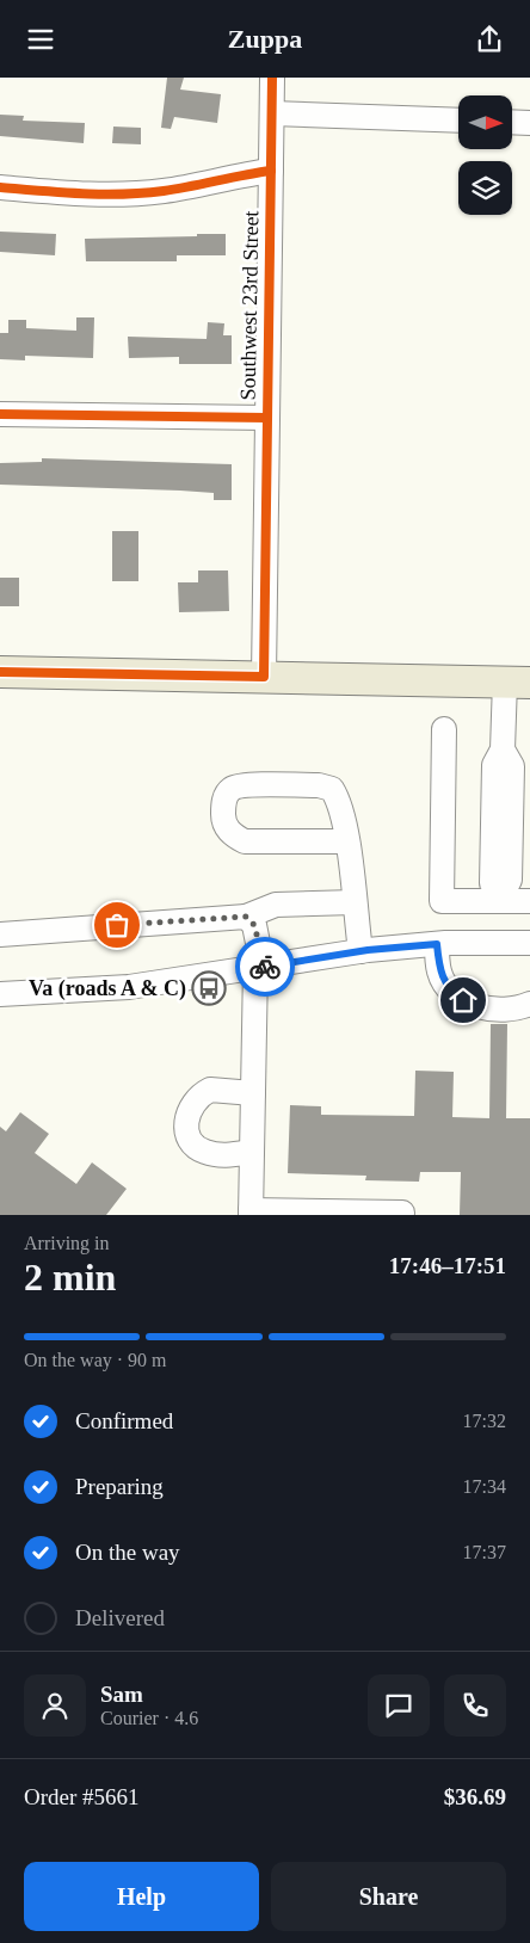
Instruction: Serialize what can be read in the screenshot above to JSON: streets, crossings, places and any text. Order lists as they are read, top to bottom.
{
  "streets": {
    "street": ["Southwest 23rd Street"]
  },
  "places": {
    "bus stop": ["Va (roads A & C)"]
  },
  "north": "right",
  "page": {
    "header": "Zuppa",
    "heading": ["2 min", "Arriving in", "17:46–17:51"],
    "panel": [
      "Sam",
      "Courier · 4.6",
      "Order #5661",
      "$36.69"
    ],
    "bar": "On the way · 90 m",
    "list": [
      ["Confirmed", "17:32"],
      ["Preparing", "17:34"],
      ["On the way", "17:37"],
      "Delivered"
    ],
    "buttons": ["Help", "Share"]
  }
}
